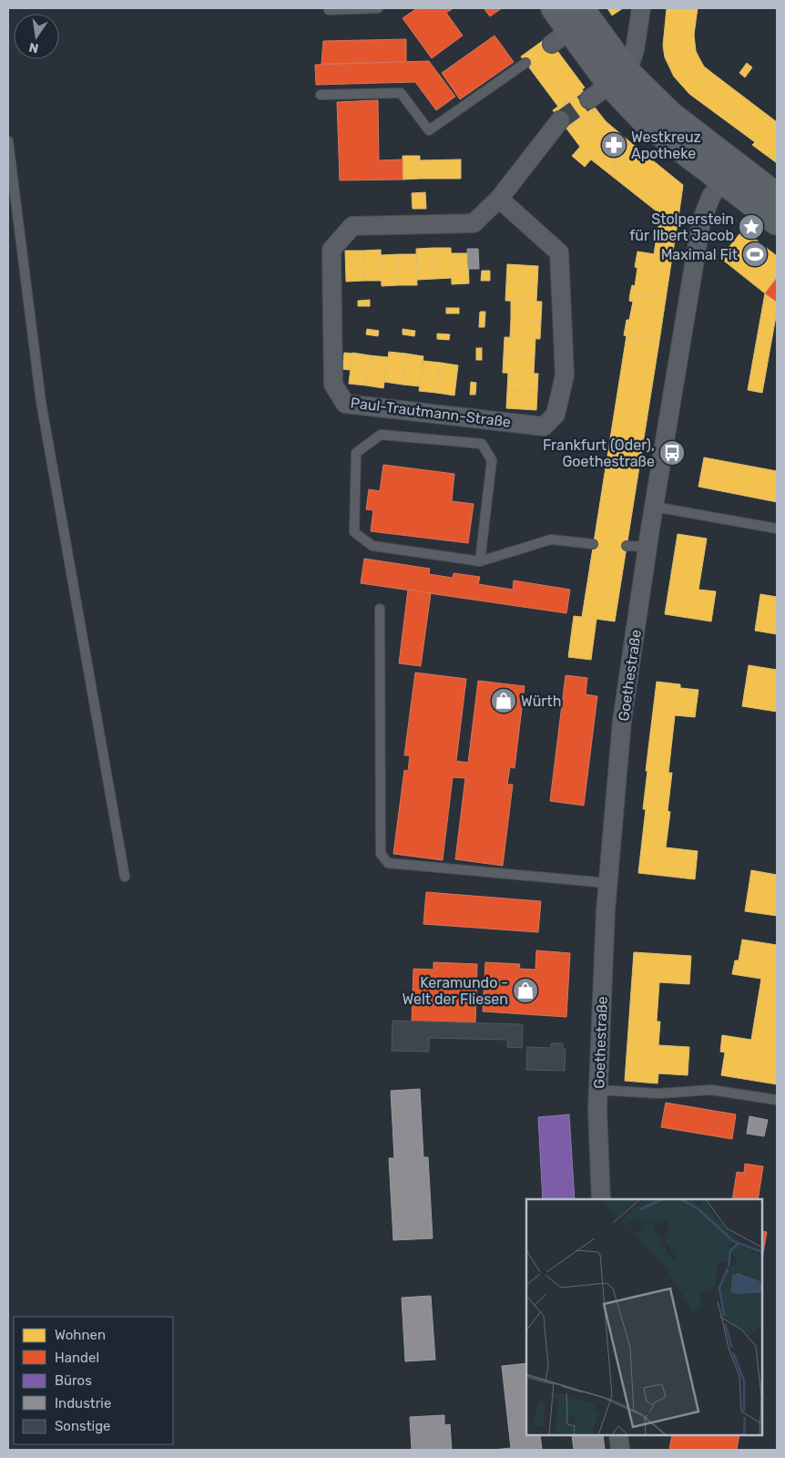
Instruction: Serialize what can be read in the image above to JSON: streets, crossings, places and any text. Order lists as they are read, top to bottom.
{
  "streets": {
    "street": ["Paul-Trautmann-Straße", "Goethestraße"]
  },
  "places": {
    "pharmacy": ["Westkreuz Apotheke"],
    "place": ["Stolperstein für Ilbert Jacob"],
    "sports": ["Maximal Fit"],
    "bus stop": ["Frankfurt (Oder), Goethestraße"],
    "shop": ["Würth", "Keramundo - Welt der Fliesen"]
  },
  "legend": [
    "Wohnen",
    "Handel",
    "Büros",
    "Industrie",
    "Sonstige"
  ],
  "north": "bottom"
}
